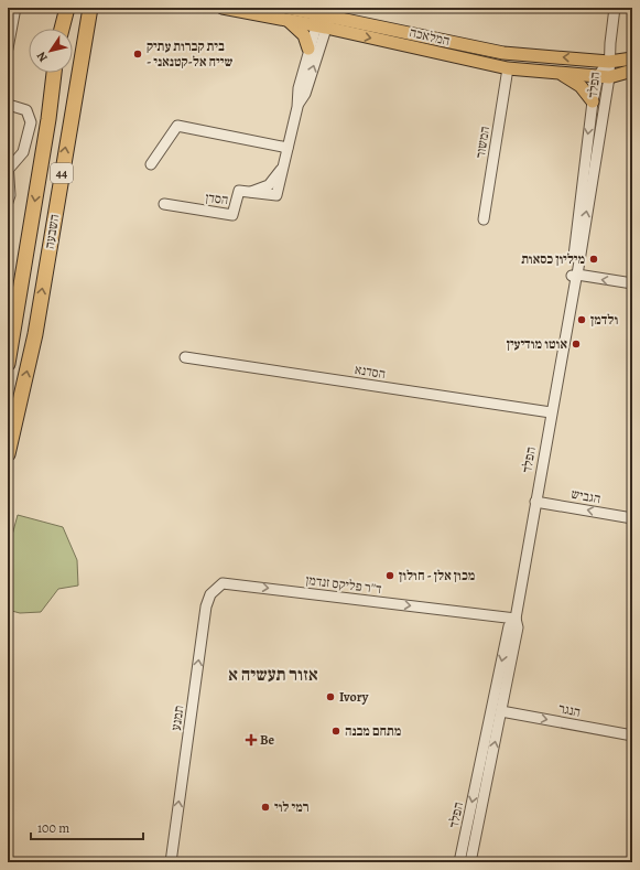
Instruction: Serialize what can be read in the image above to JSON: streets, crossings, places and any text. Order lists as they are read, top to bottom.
{
  "streets": {
    "highway": ["44", "השבעה"],
    "main road": ["המלאכה"],
    "street": [
      "הפלד",
      "המשור",
      "הסדן",
      "הסדנא",
      "הגביש",
      "ד''ר פליקס זנדמן",
      "הנגר",
      "תמנע"
    ]
  },
  "crossings": [
    ["המלאכה", "הפלד"],
    ["המלאכה", "המשור"],
    ["המלאכה", "הסדן"],
    ["הפלד", "הסדנא"],
    ["הפלד", "הגביש"],
    ["הפלד", "ד''ר פליקס זנדמן"],
    ["הפלד", "הנגר"],
    ["ד''ר פליקס זנדמן", "תמנע"]
  ],
  "one_way": [
    "הגביש",
    "ד''ר פליקס זנדמן",
    "הנגר",
    "תמנע"
  ],
  "districts": ["אזור תעשיה א"],
  "places": {
    "other": [
      "בית קברות עתיק - שייח אל-קטנאני",
      "מיליון כסאות",
      "ולדמן",
      "אוטו מודיעין",
      "מכון אלן - חולון",
      "Ivory",
      "מתחם מבנה",
      "רמי לוי"
    ],
    "health": ["Be"]
  },
  "scale_bar": "100 m",
  "north": "bottom left"
}
